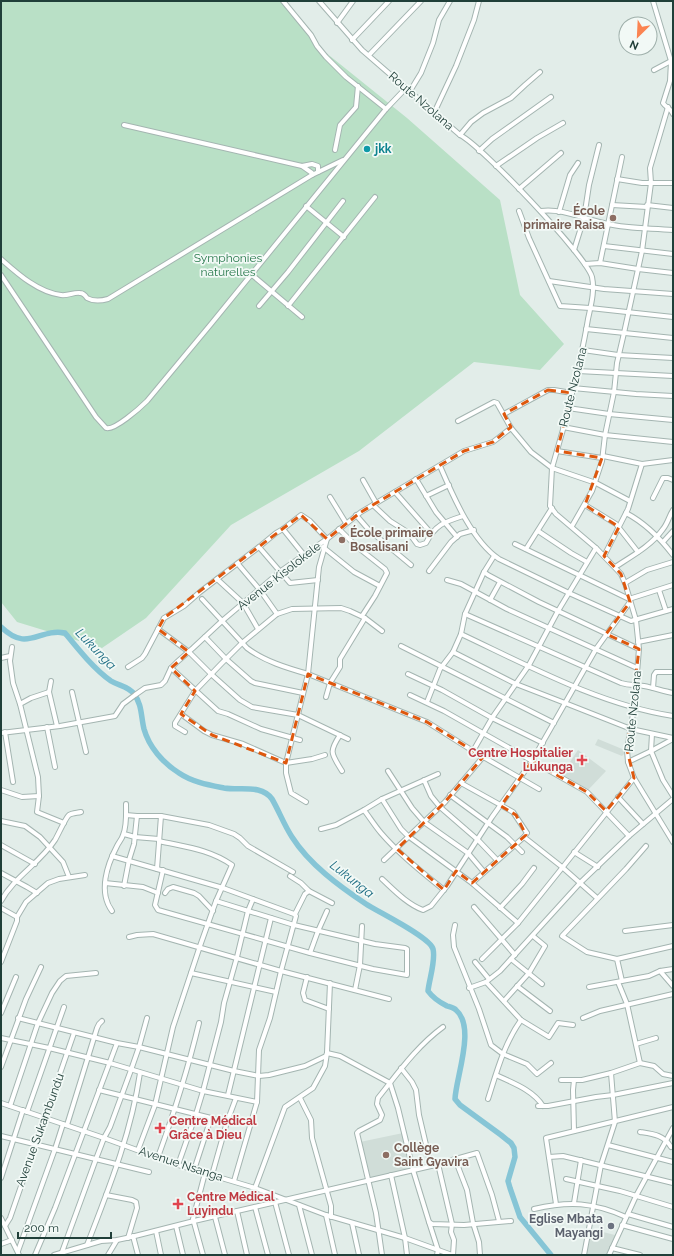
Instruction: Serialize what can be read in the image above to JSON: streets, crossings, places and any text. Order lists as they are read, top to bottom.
{
  "streets": {
    "street": [
      "Route Nzolana",
      "Avenue Kisolokele",
      "Avenue Sukambundu",
      "Avenue Nsanga"
    ]
  },
  "crossings": [
    ["Avenue Sukambundu", "Avenue Nsanga"]
  ],
  "water": ["Lukunga"],
  "parks": ["Symphonies naturelles"],
  "places": {
    "other": [
      "jkk",
      "École primaire Raisa",
      "École primaire Bosalisani",
      "Collège Saint Gyavira",
      "Eglise Mbata Mayangi"
    ],
    "health": ["Centre Hospitalier Lukunga", "Centre Médical Grâce à Dieu", "Centre Médical Luyindu"]
  },
  "scale_bar": "200 m",
  "north": "bottom left"
}
